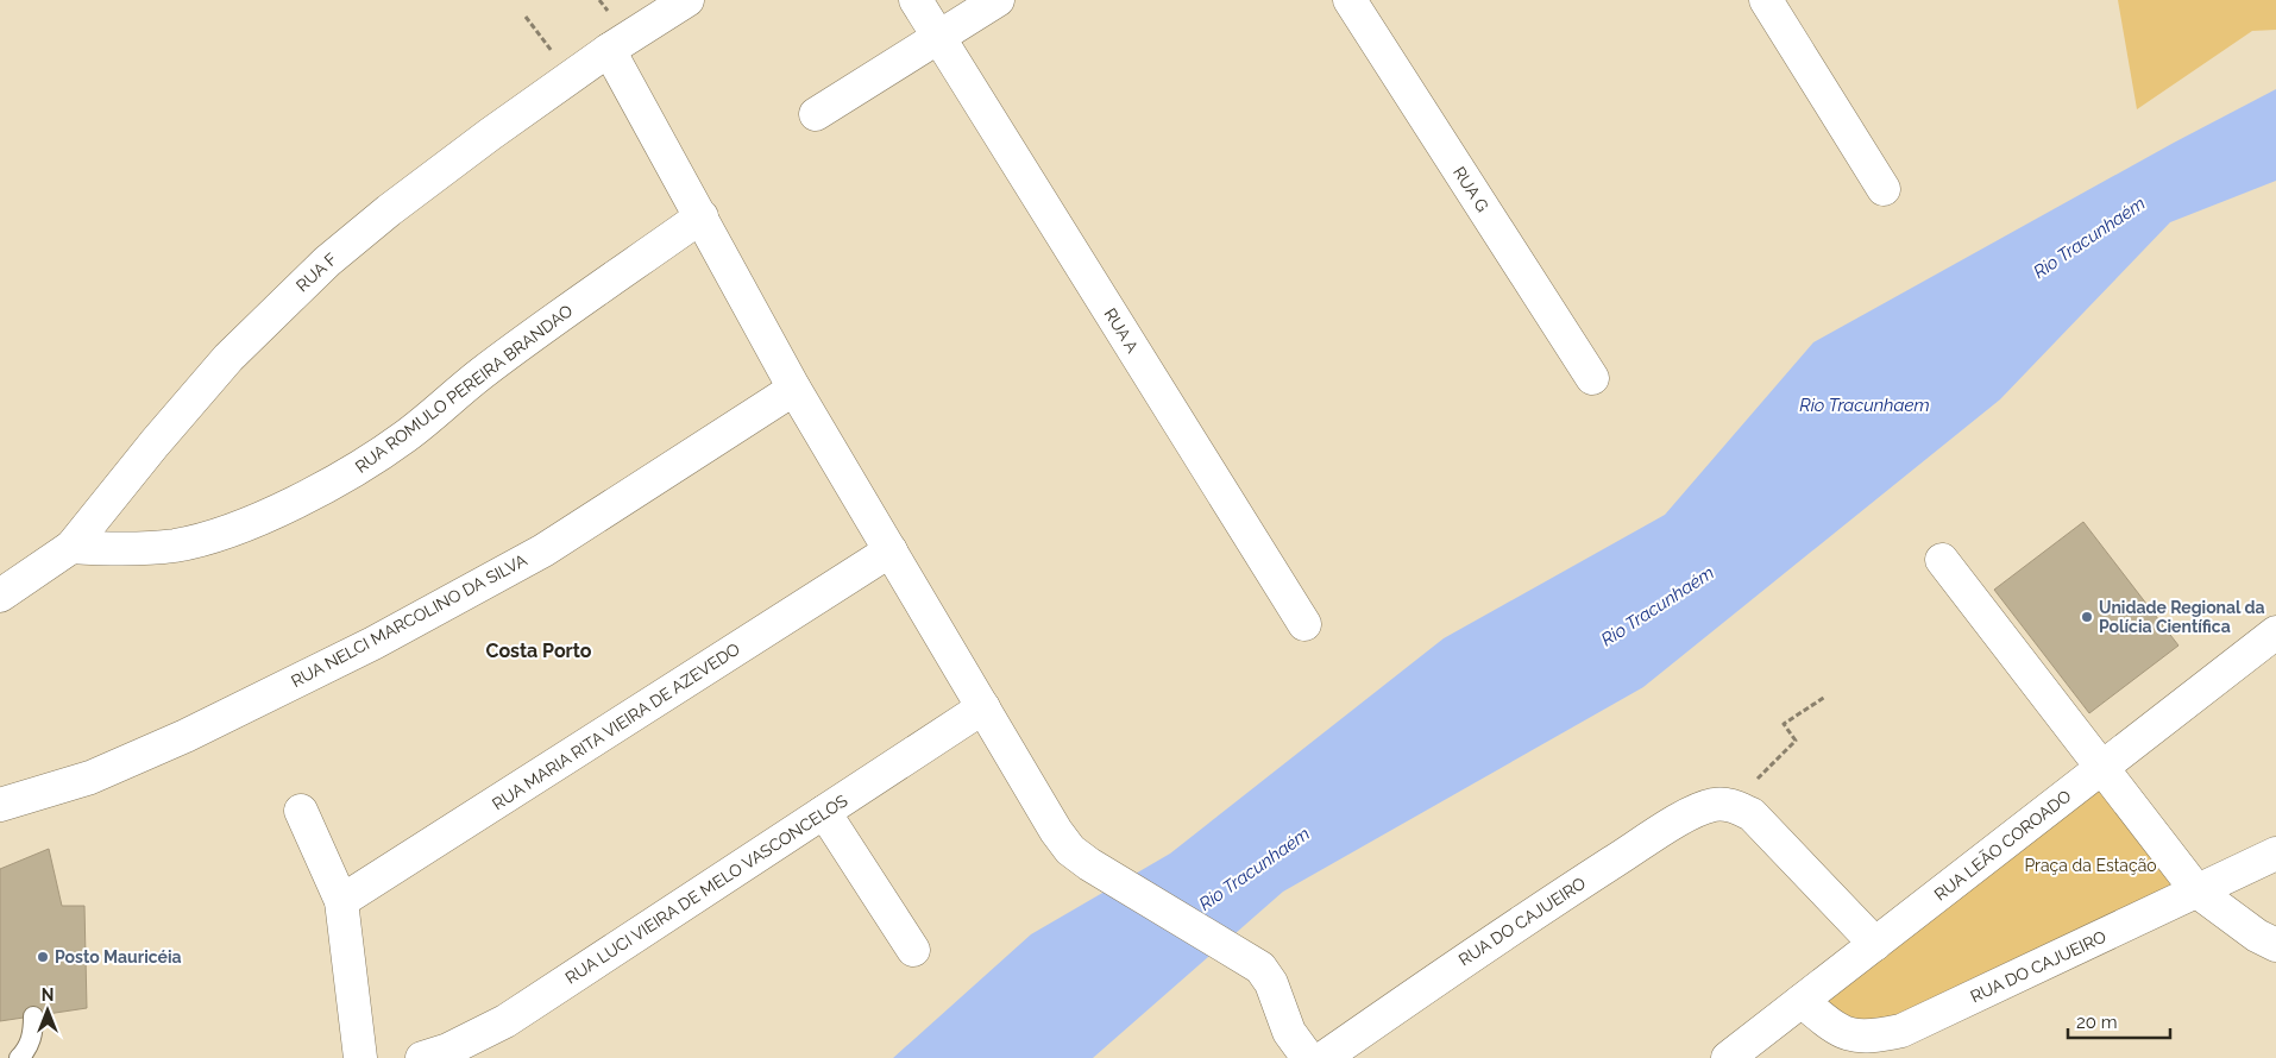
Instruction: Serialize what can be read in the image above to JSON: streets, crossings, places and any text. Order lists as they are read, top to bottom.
{
  "streets": {
    "street": [
      "RUA G",
      "RUA F",
      "RUA A",
      "RUA ROMULO PEREIRA BRANDAO",
      "RUA NELCI MARCOLINO DA SILVA",
      "RUA MARIA RITA VIEIRA DE AZEVEDO",
      "RUA LEÃO COROADO",
      "RUA LUCI VIEIRA DE MELO VASCONCELOS",
      "RUA DO CAJUEIRO"
    ]
  },
  "crossings": [
    ["RUA F", "RUA ROMULO PEREIRA BRANDAO"],
    ["RUA LEÃO COROADO", "RUA DO CAJUEIRO"]
  ],
  "districts": ["Costa Porto"],
  "water": ["Rio Tracunhaém", "Rio Tracunhaem"],
  "parks": ["Praça da Estação"],
  "places": ["Unidade Regional da Polícia Científica", "Posto Mauricéia"],
  "scale_bar": "20 m",
  "north": "top"
}
